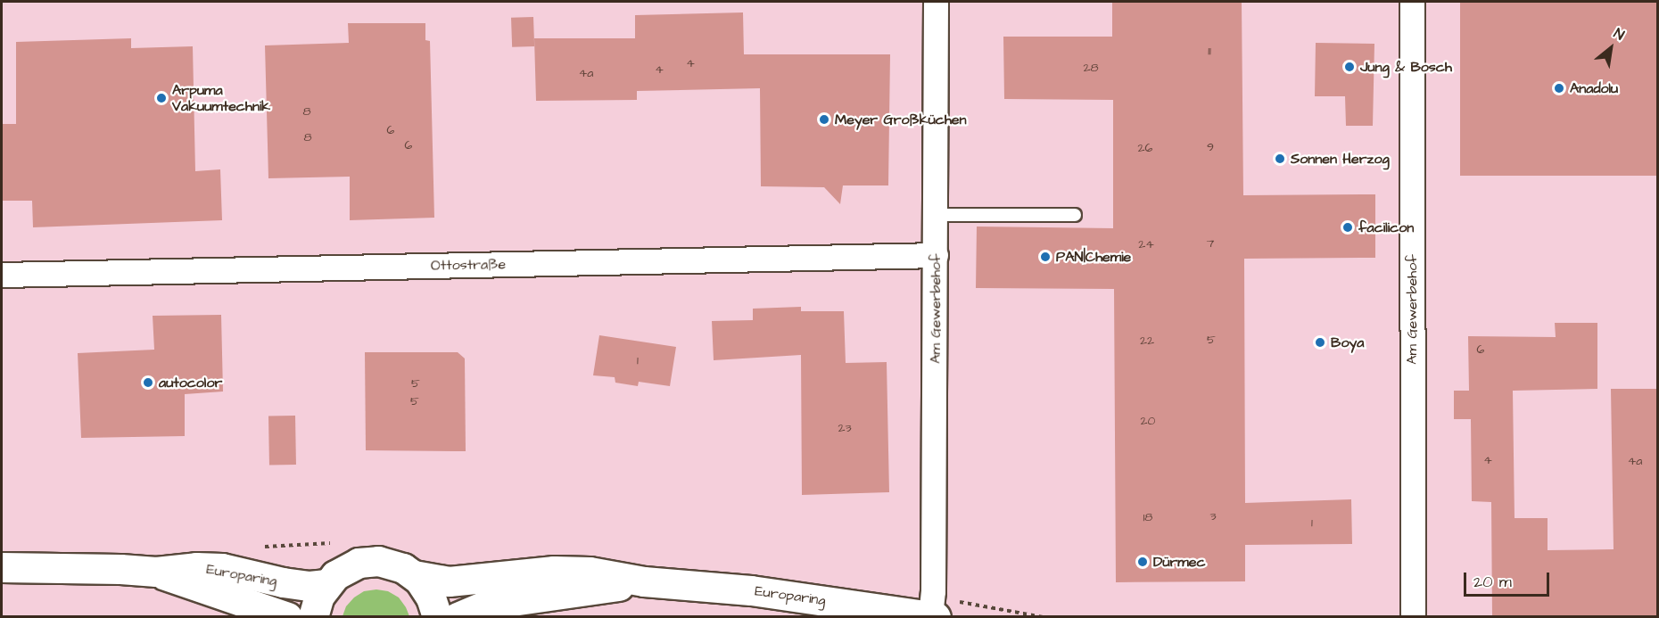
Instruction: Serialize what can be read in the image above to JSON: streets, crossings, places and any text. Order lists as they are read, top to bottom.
{
  "streets": {
    "street": ["Ottostraße", "Am Gewerbehof", "Europaring"]
  },
  "crossings": [
    ["Ottostraße", "Am Gewerbehof"],
    ["Am Gewerbehof", "Europaring"]
  ],
  "places": [
    "Jung & Bosch",
    "Anadolu",
    "Arpuma Vakuumtechnik",
    "Meyer Großküchen",
    "Sonnen Herzog",
    "facilicon",
    "PAN|Chemie",
    "Boya",
    "autocolor",
    "Dürmec"
  ],
  "house_numbers": [
    "11",
    "4",
    "28",
    "4",
    "4a",
    "8",
    "6",
    "8",
    "6",
    "9",
    "26",
    "7",
    "24",
    "5",
    "22",
    "6",
    "1",
    "5",
    "5",
    "20",
    "23",
    "4",
    "4a",
    "3",
    "18",
    "1"
  ],
  "scale_bar": "20 m",
  "north": "top right"
}
